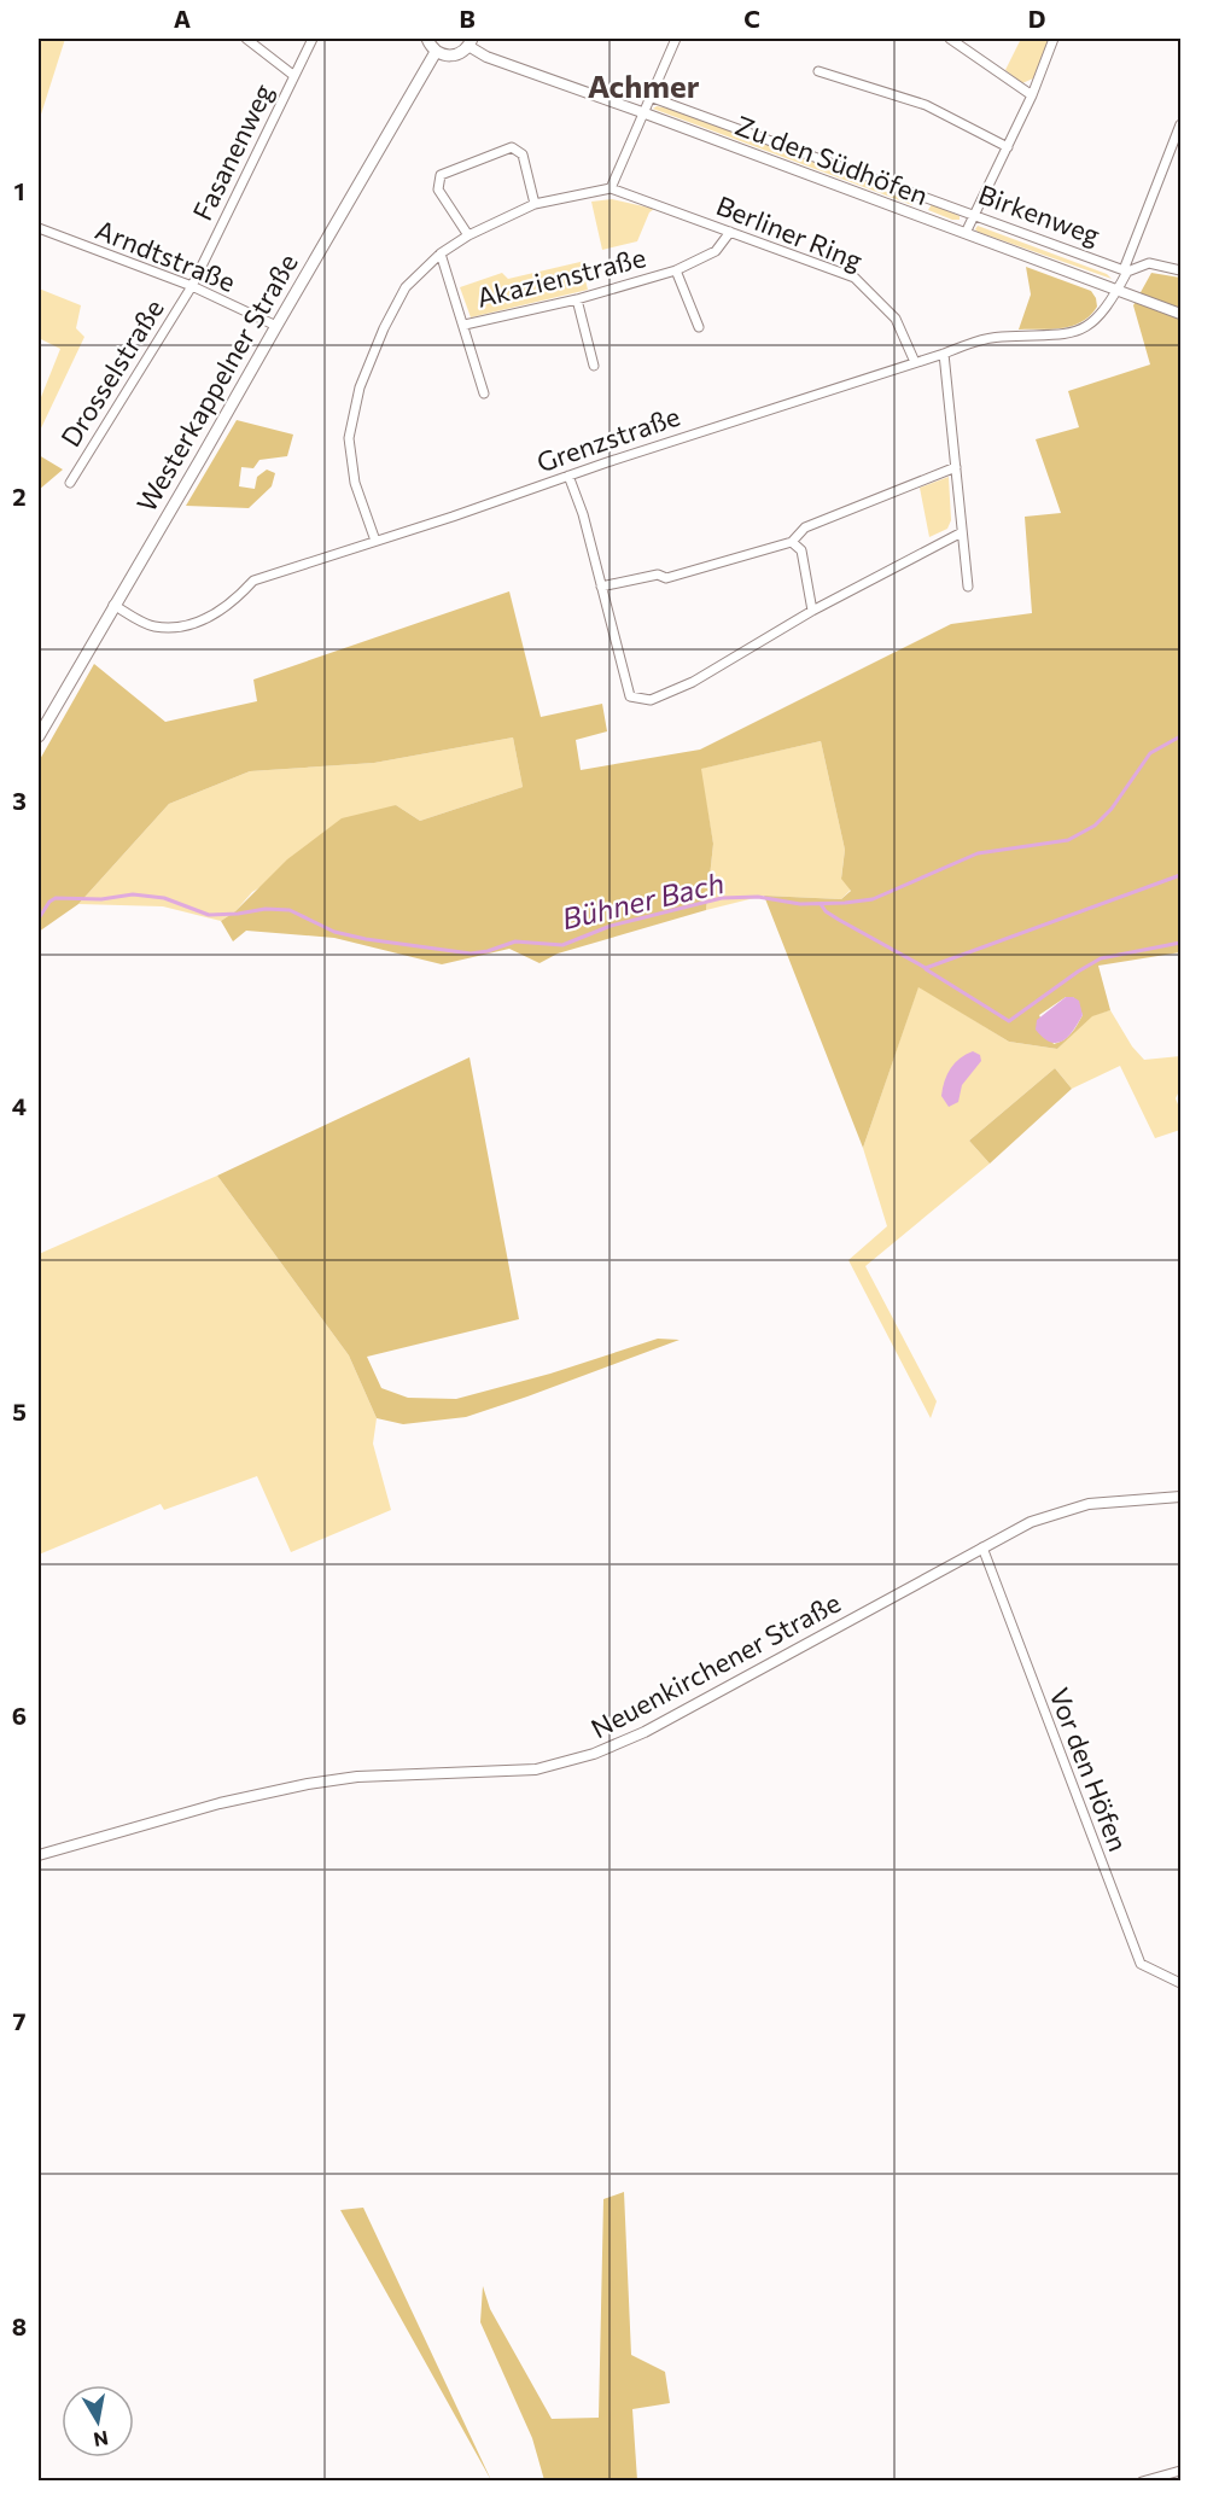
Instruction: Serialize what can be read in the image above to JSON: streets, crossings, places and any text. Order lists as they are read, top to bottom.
{
  "streets": {
    "main road": ["Westerkappelner Straße"],
    "street": [
      "Fasanenweg",
      "Zu den Südhöfen",
      "Birkenweg",
      "Berliner Ring",
      "Arndtstraße",
      "Akazienstraße",
      "Drosselstraße",
      "Grenzstraße",
      "Neuenkirchener Straße",
      "Vor den Höfen"
    ]
  },
  "crossings": [
    ["Fasanenweg", "Arndtstraße"],
    ["Fasanenweg", "Drosselstraße"],
    ["Zu den Südhöfen", "Grenzstraße"],
    ["Birkenweg", "Grenzstraße"],
    ["Berliner Ring", "Akazienstraße"],
    ["Berliner Ring", "Grenzstraße"],
    ["Arndtstraße", "Drosselstraße"],
    ["Arndtstraße", "Westerkappelner Straße"],
    ["Westerkappelner Straße", "Grenzstraße"],
    ["Neuenkirchener Straße", "Vor den Höfen"]
  ],
  "districts": ["Achmer"],
  "water": ["Bühner Bach"],
  "north": "bottom",
  "grid": {
    "columns": [
      "A",
      "B",
      "C",
      "D"
    ],
    "rows": [
      "1",
      "2",
      "3",
      "4",
      "5",
      "6",
      "7",
      "8"
    ]
  }
}
